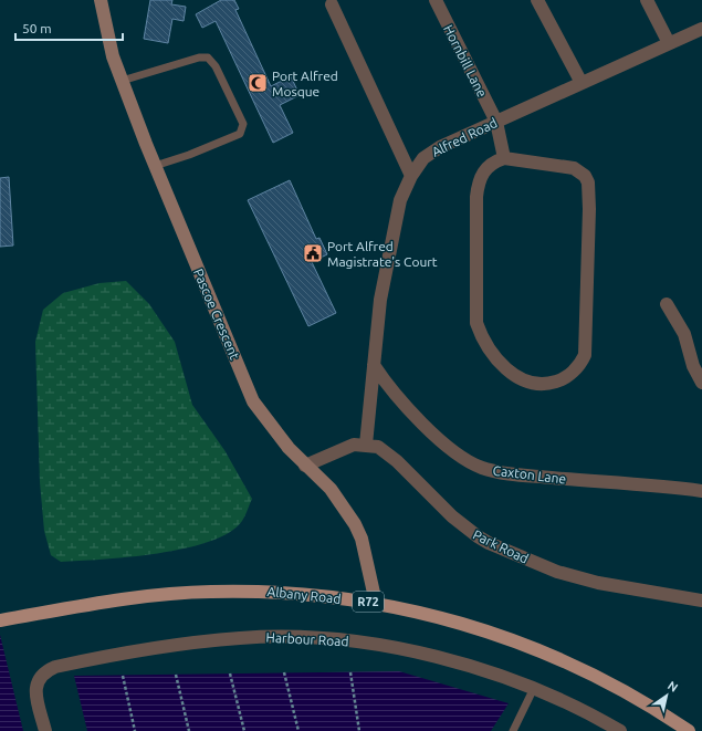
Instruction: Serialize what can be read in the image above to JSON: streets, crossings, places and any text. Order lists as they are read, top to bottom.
{
  "streets": {
    "main road": ["Albany Road", "R72"],
    "street": [
      "Hornbill Lane",
      "Alfred Road",
      "Pascoe Crescent",
      "Caxton Lane",
      "Park Road",
      "Harbour Road"
    ]
  },
  "crossings": [
    ["Hornbill Lane", "Alfred Road"],
    ["Alfred Road", "Caxton Lane"],
    ["Alfred Road", "Park Road"],
    ["Pascoe Crescent", "Park Road"],
    ["Pascoe Crescent", "Albany Road"]
  ],
  "places": {
    "mosque": ["Port Alfred Mosque"],
    "public building": ["Port Alfred Magistrate's Court"]
  },
  "scale_bar": "50 m",
  "north": "top right"
}
